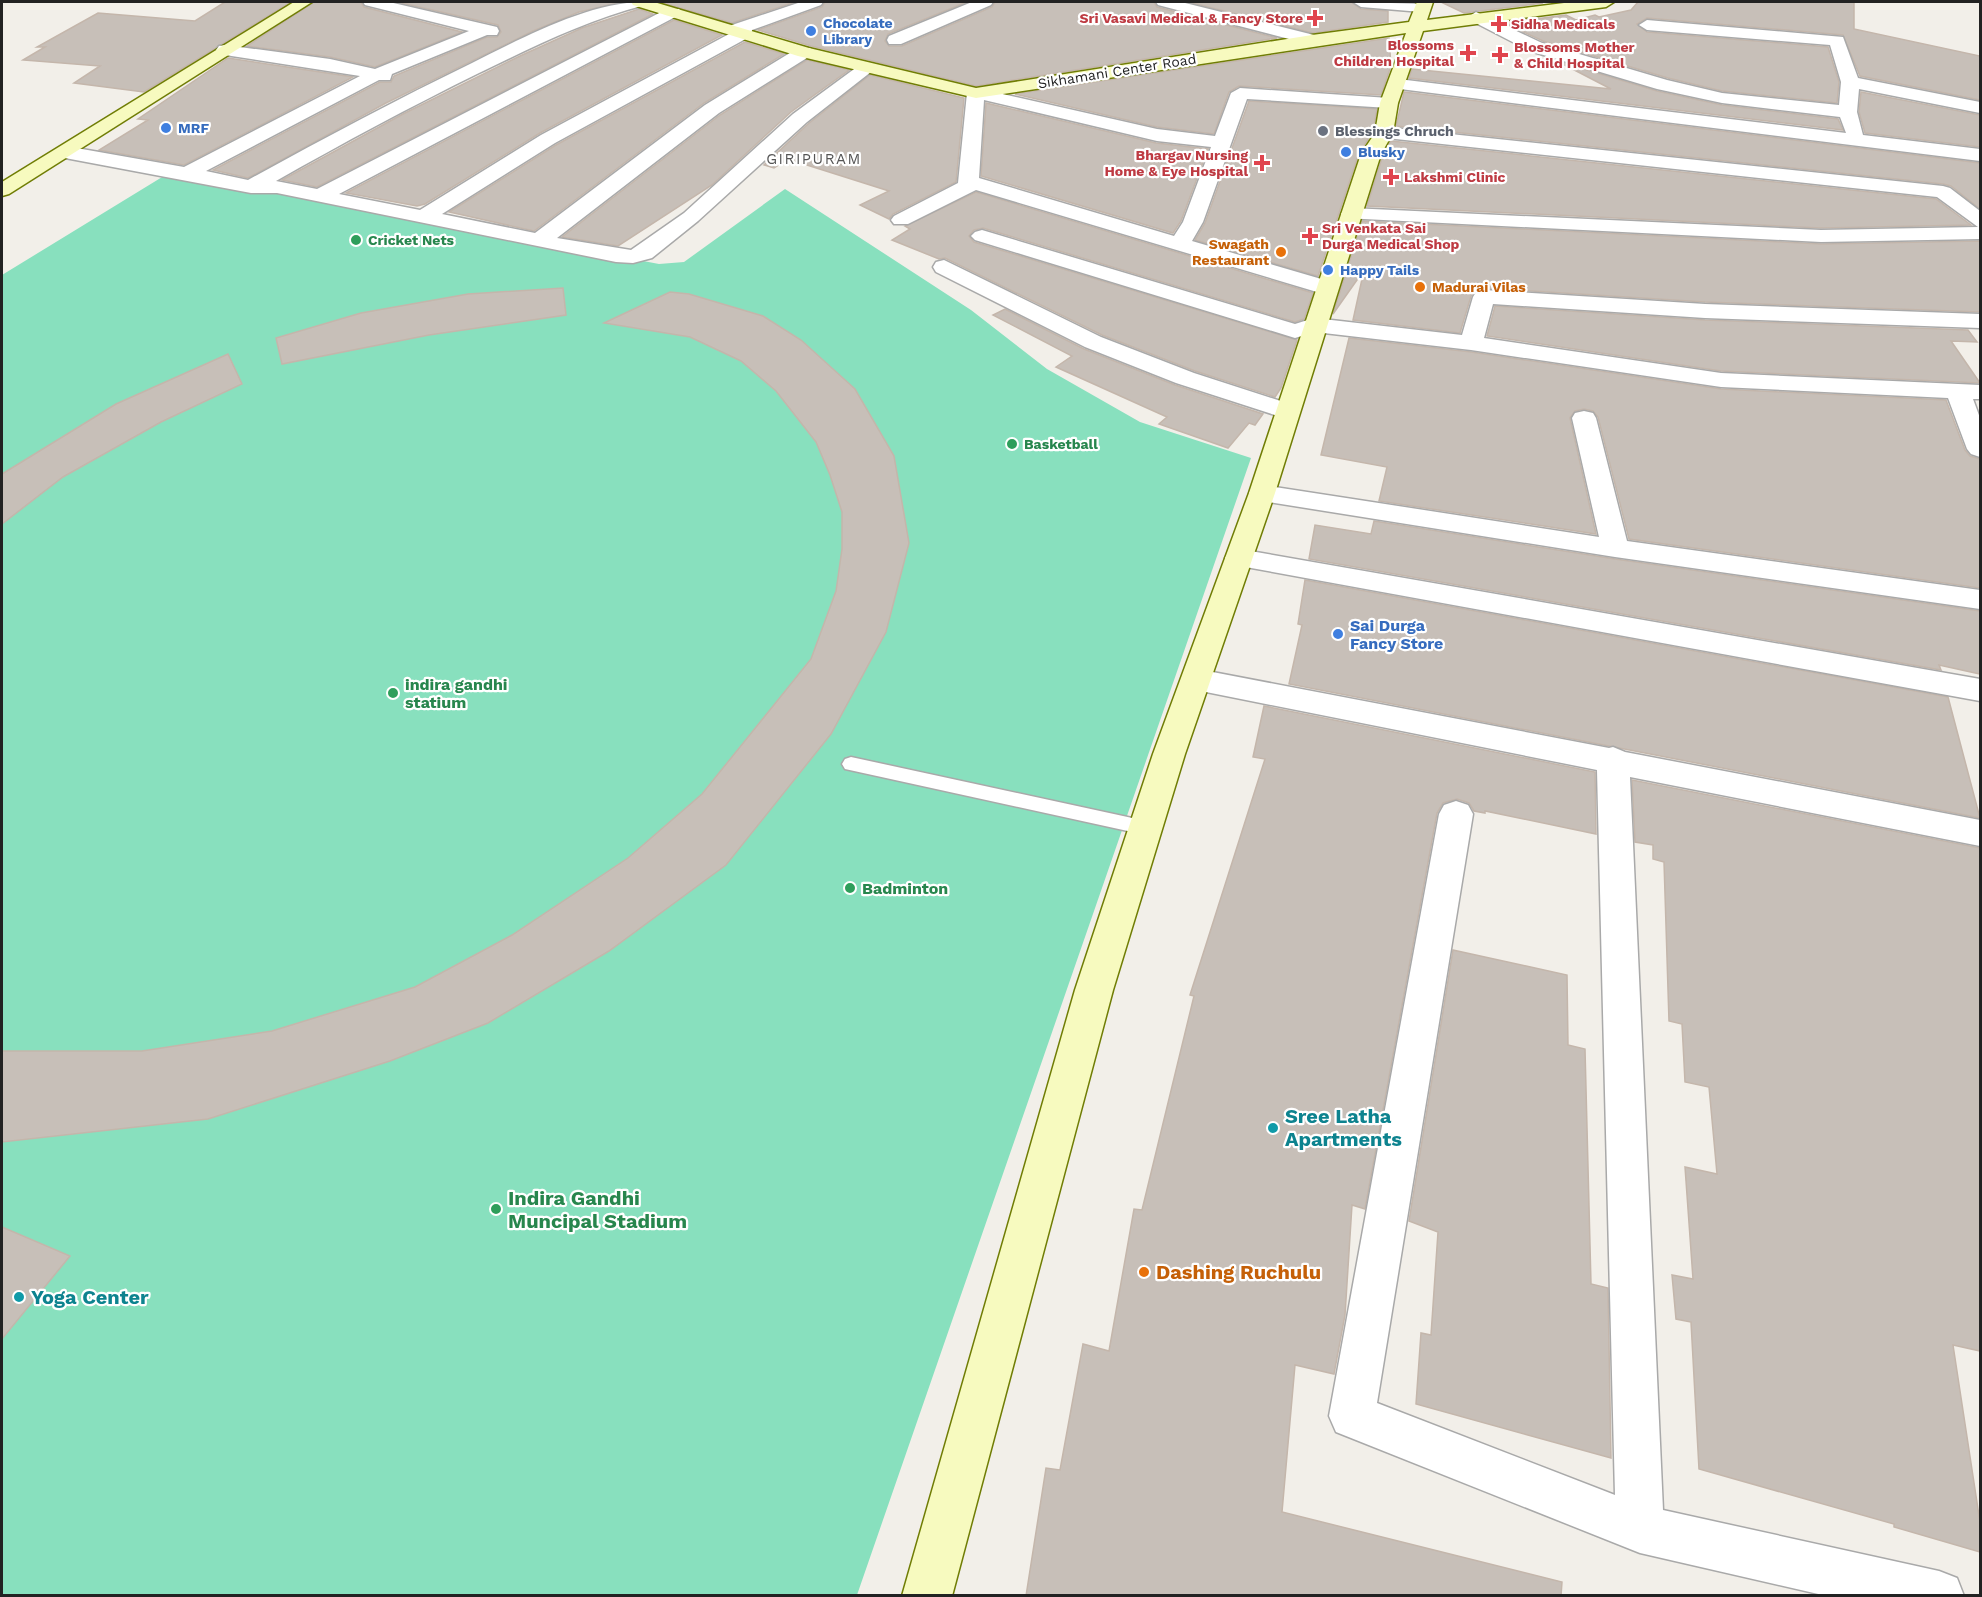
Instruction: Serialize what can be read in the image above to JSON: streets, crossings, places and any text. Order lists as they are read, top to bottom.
{
  "streets": {
    "street": ["Sikhamani Center Road"]
  },
  "districts": ["GIRIPURAM"],
  "places": {
    "health": [
      "Sri Vasavi Medical & Fancy Store",
      "Sidha Medicals",
      "Blossoms Children Hospital",
      "Blossoms Mother & Child Hospital",
      "Bhargav Nursing Home & Eye Hospital",
      "Lakshmi Clinic",
      "Sri Venkata Sai Durga Medical Shop"
    ],
    "other": [
      "Chocolate Library",
      "MRF",
      "Blessings Chruch",
      "Blusky",
      "Cricket Nets",
      "Swagath Restaurant",
      "Happy Tails",
      "Madurai Vilas",
      "Basketball",
      "Sai Durga Fancy Store",
      "indira gandhi statium",
      "Badminton",
      "Sree Latha Apartments",
      "Indira Gandhi Muncipal Stadium",
      "Dashing Ruchulu",
      "Yoga Center"
    ]
  }
}
